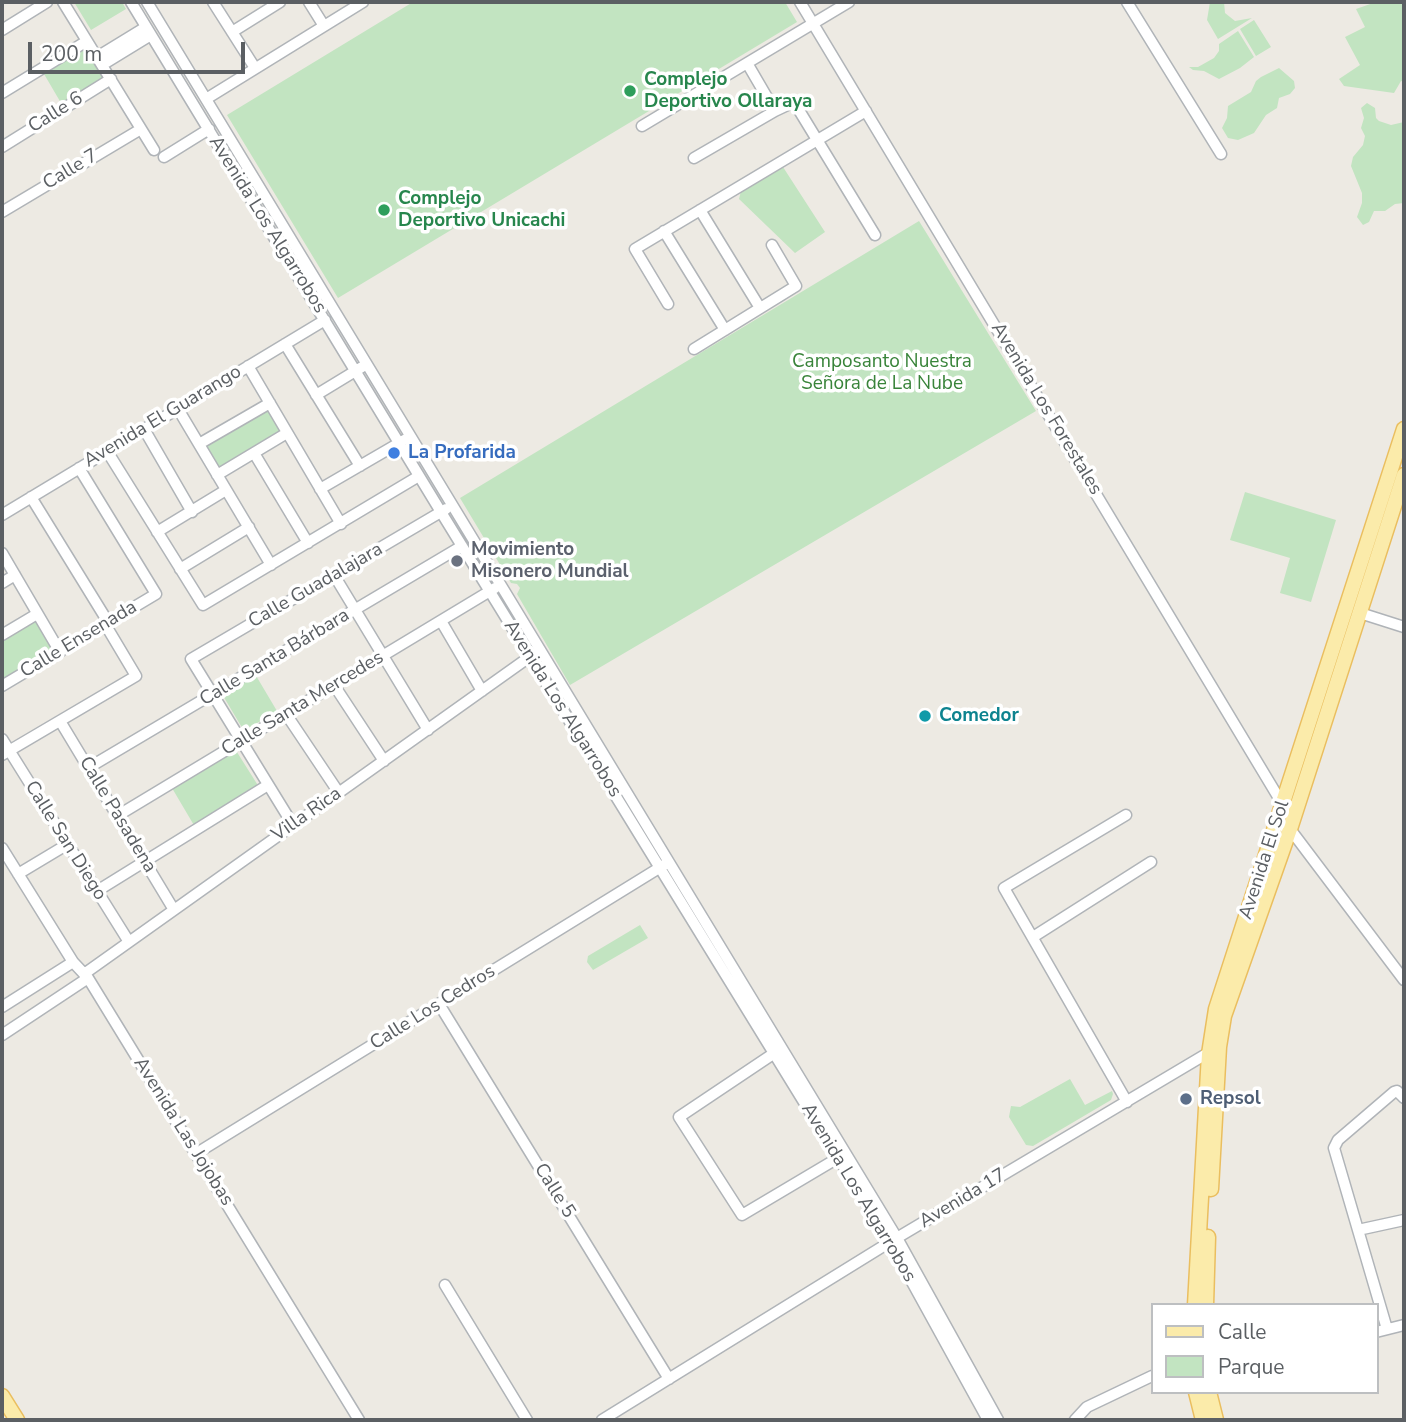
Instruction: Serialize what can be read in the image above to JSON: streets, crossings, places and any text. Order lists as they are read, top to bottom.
{
  "streets": {
    "main road": ["Avenida El Sol"],
    "street": [
      "Calle 6",
      "Calle 7",
      "Avenida Los Algarrobos",
      "Avenida Los Forestales",
      "Avenida El Guarango",
      "Calle Guadalajara",
      "Calle Ensenada",
      "Calle Santa Bárbara",
      "Calle Santa Mercedes",
      "Calle Pasadena",
      "Villa Rica",
      "Calle San Diego",
      "Calle Los Cedros",
      "Avenida Las Jojobas",
      "Calle 5",
      "Avenida 17"
    ]
  },
  "crossings": [
    ["Avenida Los Algarrobos", "Avenida El Guarango"],
    ["Avenida Los Algarrobos", "Calle Guadalajara"],
    ["Avenida Los Algarrobos", "Calle Santa Bárbara"],
    ["Avenida Los Algarrobos", "Calle Santa Mercedes"],
    ["Avenida Los Algarrobos", "Villa Rica"],
    ["Avenida Los Algarrobos", "Calle Los Cedros"],
    ["Avenida Los Algarrobos", "Avenida 17"],
    ["Avenida Los Forestales", "Avenida El Sol"],
    ["Avenida El Guarango", "Calle Ensenada"],
    ["Calle Guadalajara", "Calle Santa Bárbara"],
    ["Calle Santa Bárbara", "Calle Pasadena"],
    ["Calle Santa Mercedes", "Calle Pasadena"],
    ["Calle Pasadena", "Villa Rica"],
    ["Villa Rica", "Calle San Diego"],
    ["Villa Rica", "Avenida Las Jojobas"],
    ["Avenida El Sol", "Avenida 17"],
    ["Calle Los Cedros", "Avenida Las Jojobas"],
    ["Calle Los Cedros", "Calle 5"],
    ["Calle 5", "Avenida 17"]
  ],
  "parks": ["Camposanto Nuestra Señora de La Nube"],
  "places": [
    "Complejo Deportivo Ollaraya",
    "Complejo Deportivo Unicachi",
    "La Profarida",
    "Movimiento Misonero Mundial",
    "Comedor",
    "Repsol"
  ],
  "legend": ["Calle", "Parque"],
  "scale_bar": "200 m"
}
